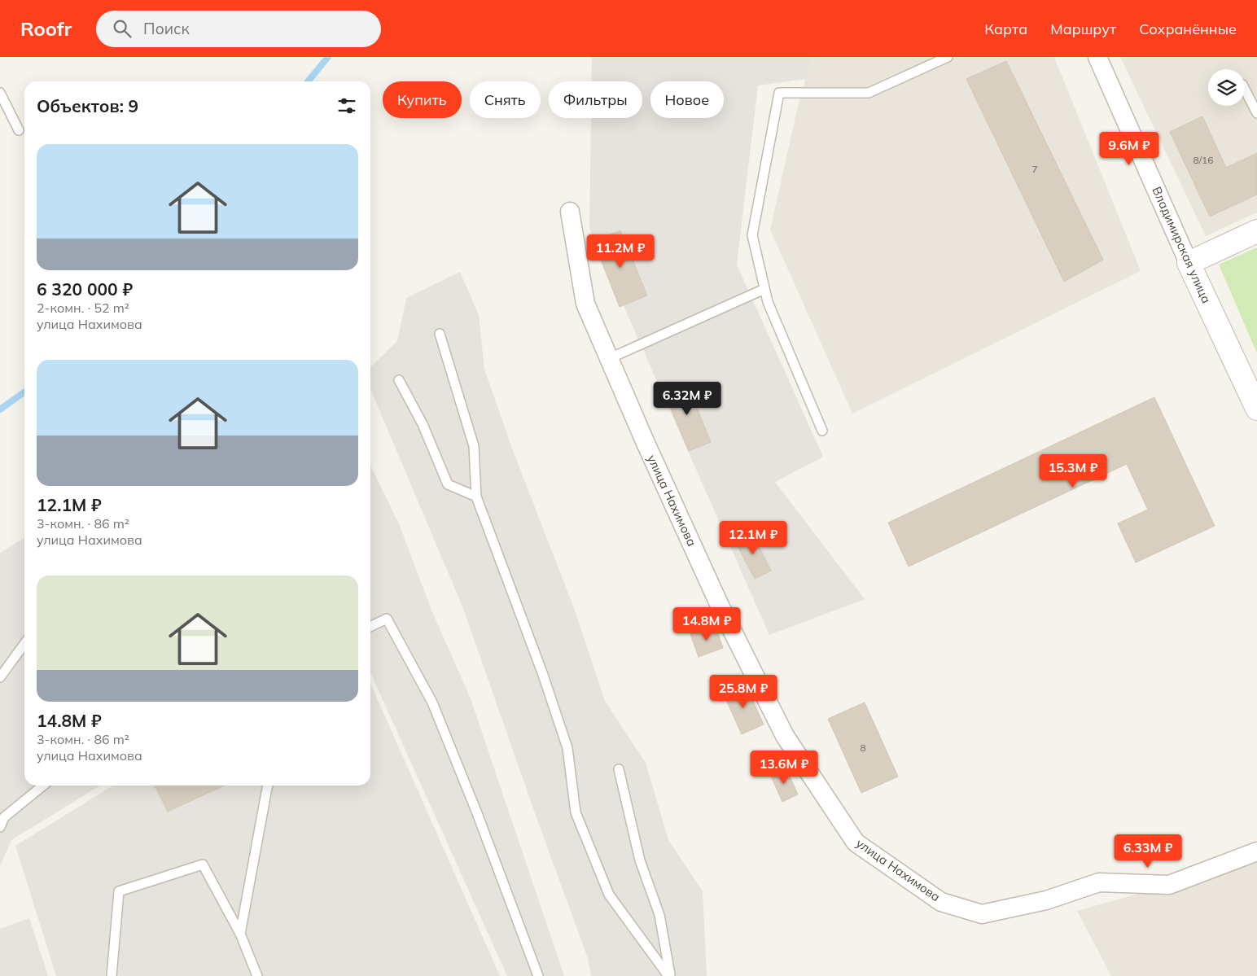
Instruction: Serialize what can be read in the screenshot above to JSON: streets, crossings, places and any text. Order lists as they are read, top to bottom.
{
  "streets": {
    "street": ["Владимирская улица", "улица Нахимова"]
  },
  "house_numbers": ["8/16", "7", "8"],
  "page": {
    "header": "Roofr",
    "search": "Поиск",
    "nav": ["Карта", "Маршрут", "Сохранённые"],
    "chip": [
      "Купить",
      "Снять",
      "Фильтры",
      "Новое"
    ],
    "heading": "Объектов: 9",
    "list": [
      {
        "name": "6 320 000 ₽",
        "note": "2-комн. · 52 m² · улица Нахимова"
      },
      {
        "name": "12.1M ₽",
        "note": "3-комн. · 86 m² · улица Нахимова"
      },
      {
        "name": "14.8M ₽",
        "note": "3-комн. · 86 m² · улица Нахимова"
      }
    ],
    "price": [
      "9.6M ₽",
      "11.2M ₽",
      "6.32M ₽",
      "15.3M ₽",
      "12.1M ₽",
      "14.8M ₽",
      "25.8M ₽",
      "13.6M ₽",
      "6.33M ₽"
    ]
  }
}
